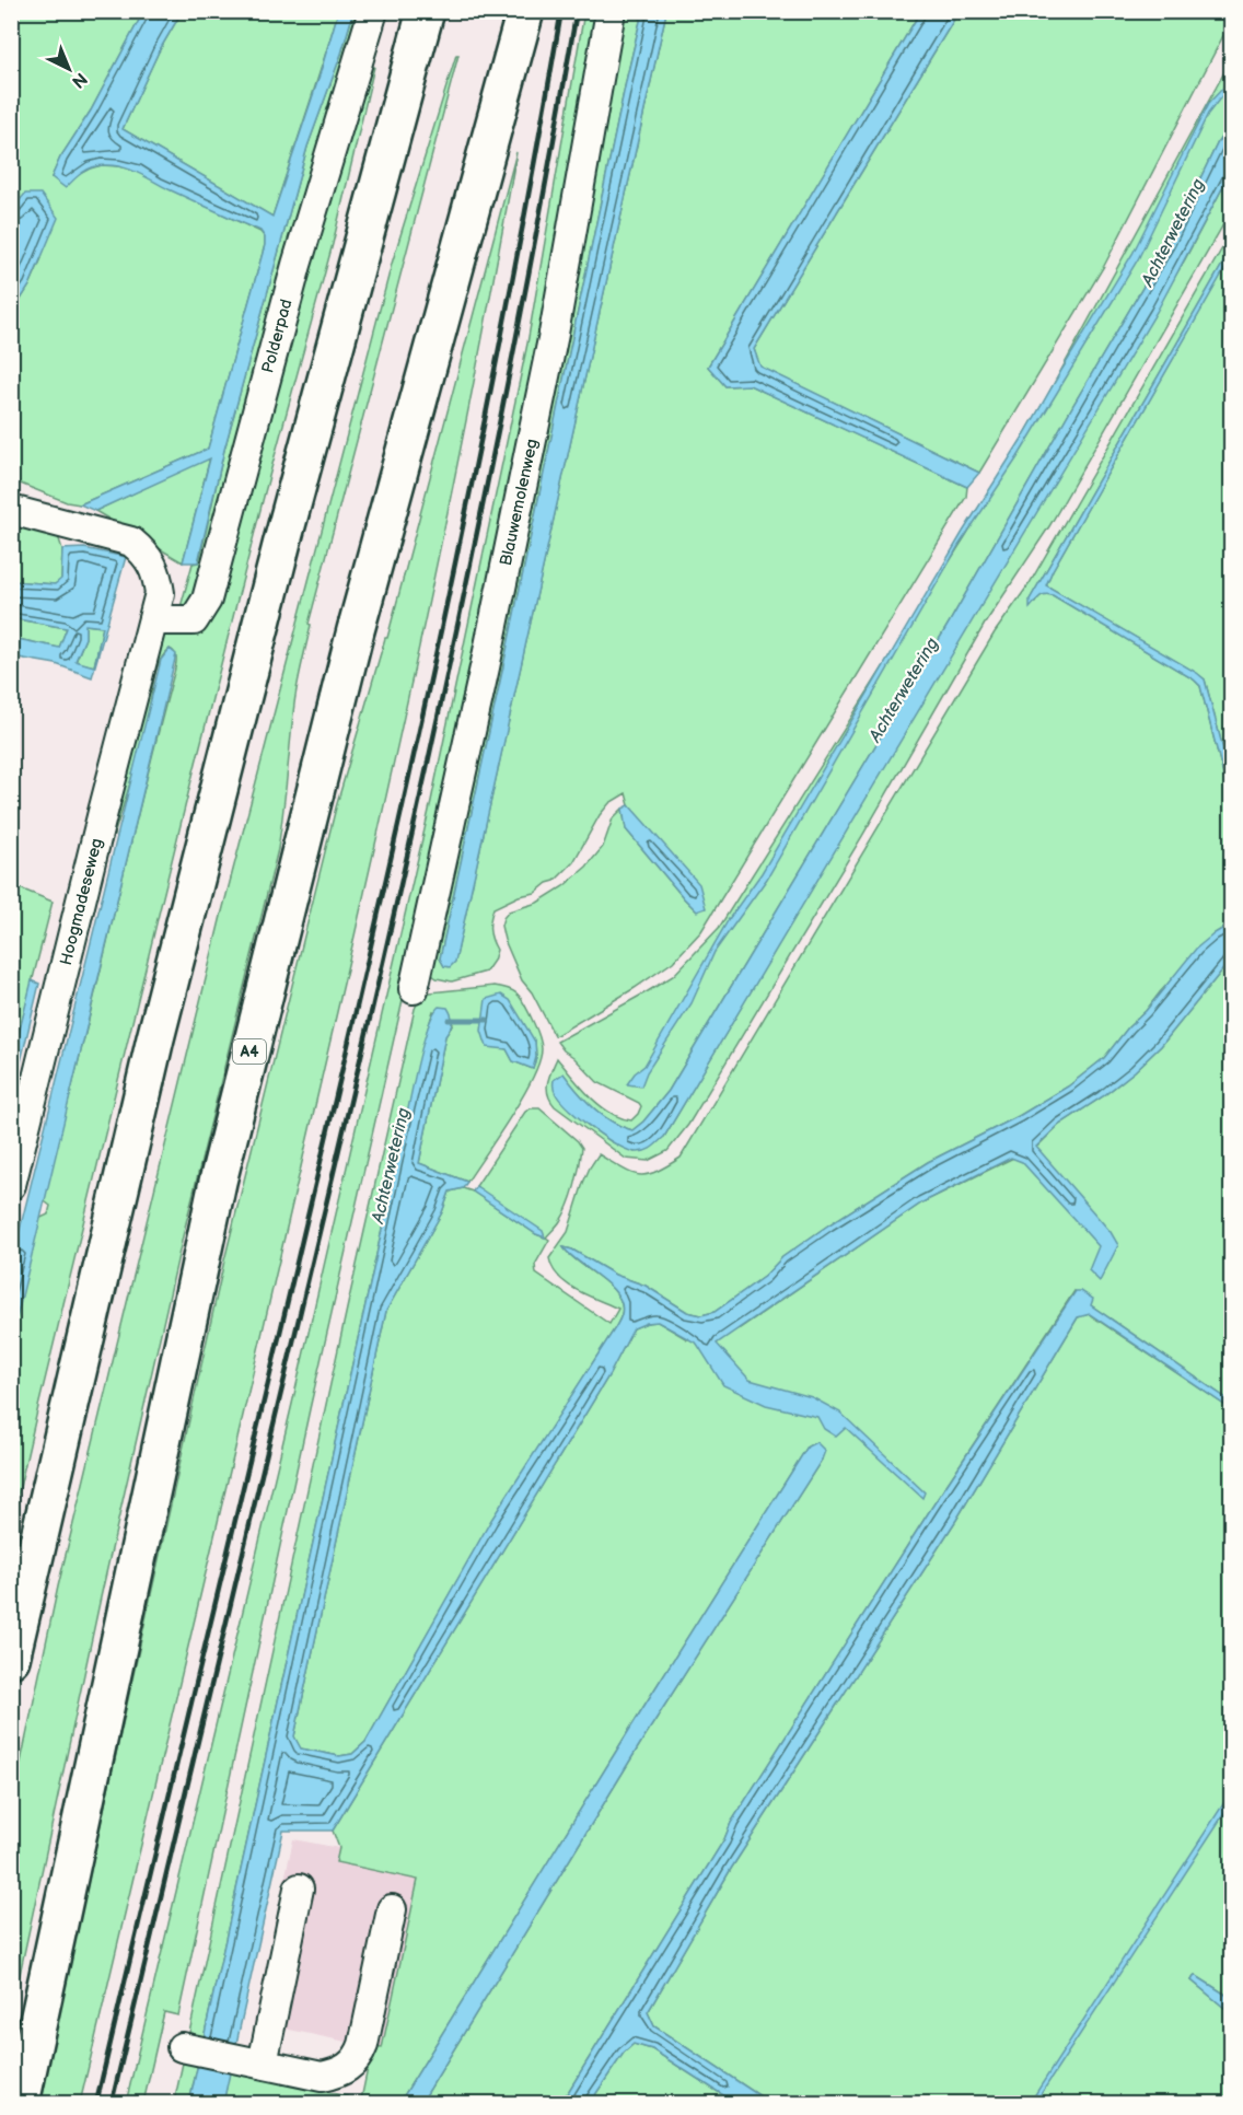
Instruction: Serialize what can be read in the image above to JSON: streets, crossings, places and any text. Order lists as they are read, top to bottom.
{
  "streets": {
    "highway": ["A4"],
    "street": ["Polderpad", "Blauwemolenweg", "Hoogmadeseweg"]
  },
  "crossings": [
    ["Polderpad", "Hoogmadeseweg"]
  ],
  "water": ["Achterwetering"],
  "north": "bottom right"
}
